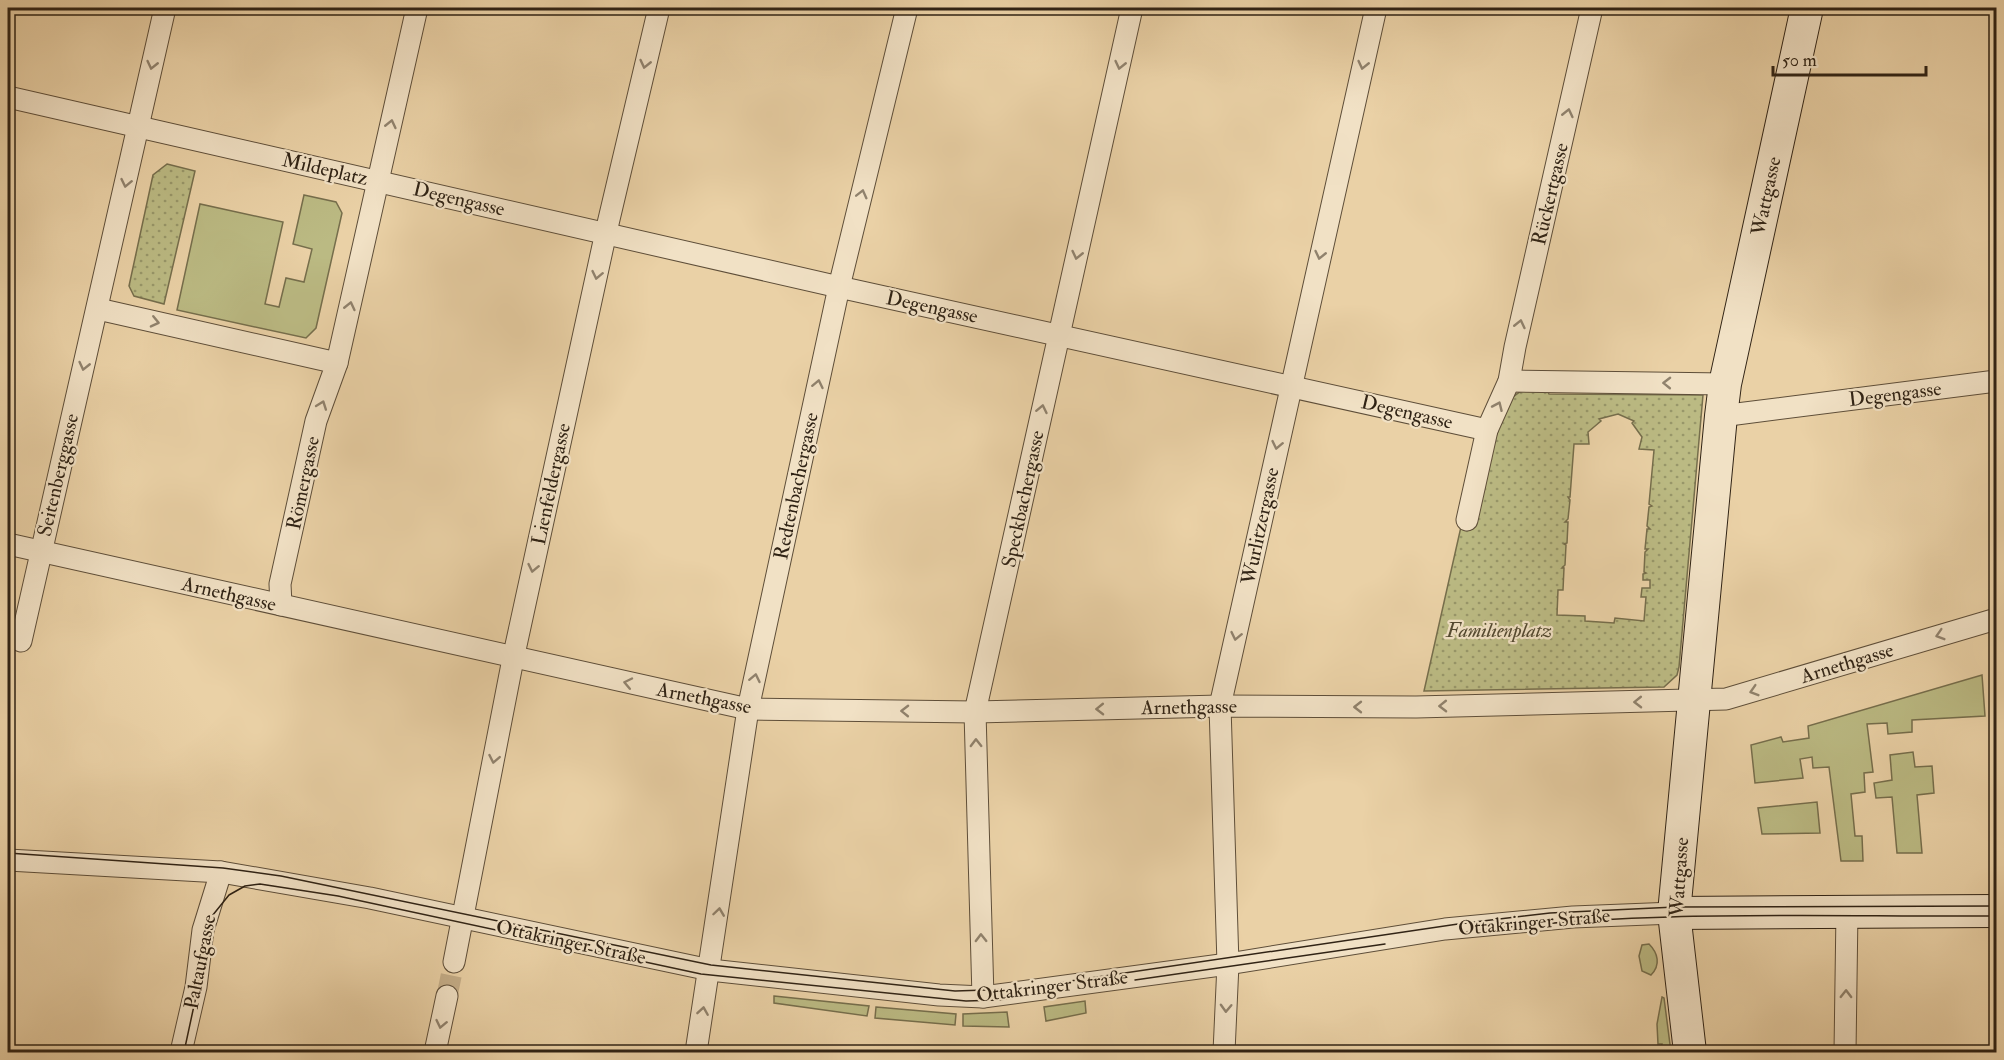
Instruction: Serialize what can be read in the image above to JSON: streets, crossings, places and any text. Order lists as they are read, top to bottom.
{
  "streets": {
    "main road": ["Wattgasse", "Ottakringer Straße"],
    "street": [
      "Mildeplatz",
      "Rückertgasse",
      "Degengasse",
      "Seitenberggasse",
      "Römergasse",
      "Lienfeldergasse",
      "Redtenbachergasse",
      "Speckbachergasse",
      "Wurlitzergasse",
      "Arnethgasse",
      "Paltaufgasse"
    ]
  },
  "crossings": [
    ["Mildeplatz", "Degengasse"],
    ["Mildeplatz", "Römergasse"],
    ["Wattgasse", "Arnethgasse"],
    ["Wattgasse", "Ottakringer Straße"],
    ["Degengasse", "Lienfeldergasse"],
    ["Degengasse", "Redtenbachergasse"],
    ["Degengasse", "Speckbachergasse"],
    ["Degengasse", "Wurlitzergasse"],
    ["Seitenberggasse", "Arnethgasse"],
    ["Römergasse", "Arnethgasse"],
    ["Lienfeldergasse", "Arnethgasse"],
    ["Lienfeldergasse", "Ottakringer Straße"],
    ["Redtenbachergasse", "Arnethgasse"],
    ["Redtenbachergasse", "Ottakringer Straße"],
    ["Speckbachergasse", "Arnethgasse"],
    ["Speckbachergasse", "Ottakringer Straße"],
    ["Wurlitzergasse", "Arnethgasse"],
    ["Wurlitzergasse", "Ottakringer Straße"],
    ["Ottakringer Straße", "Paltaufgasse"]
  ],
  "one_way": [
    "Mildeplatz",
    "Rückertgasse",
    "Seitenberggasse",
    "Römergasse",
    "Lienfeldergasse",
    "Redtenbachergasse",
    "Wurlitzergasse",
    "Arnethgasse"
  ],
  "parks": ["Familienplatz"],
  "scale_bar": "50 m"
}
